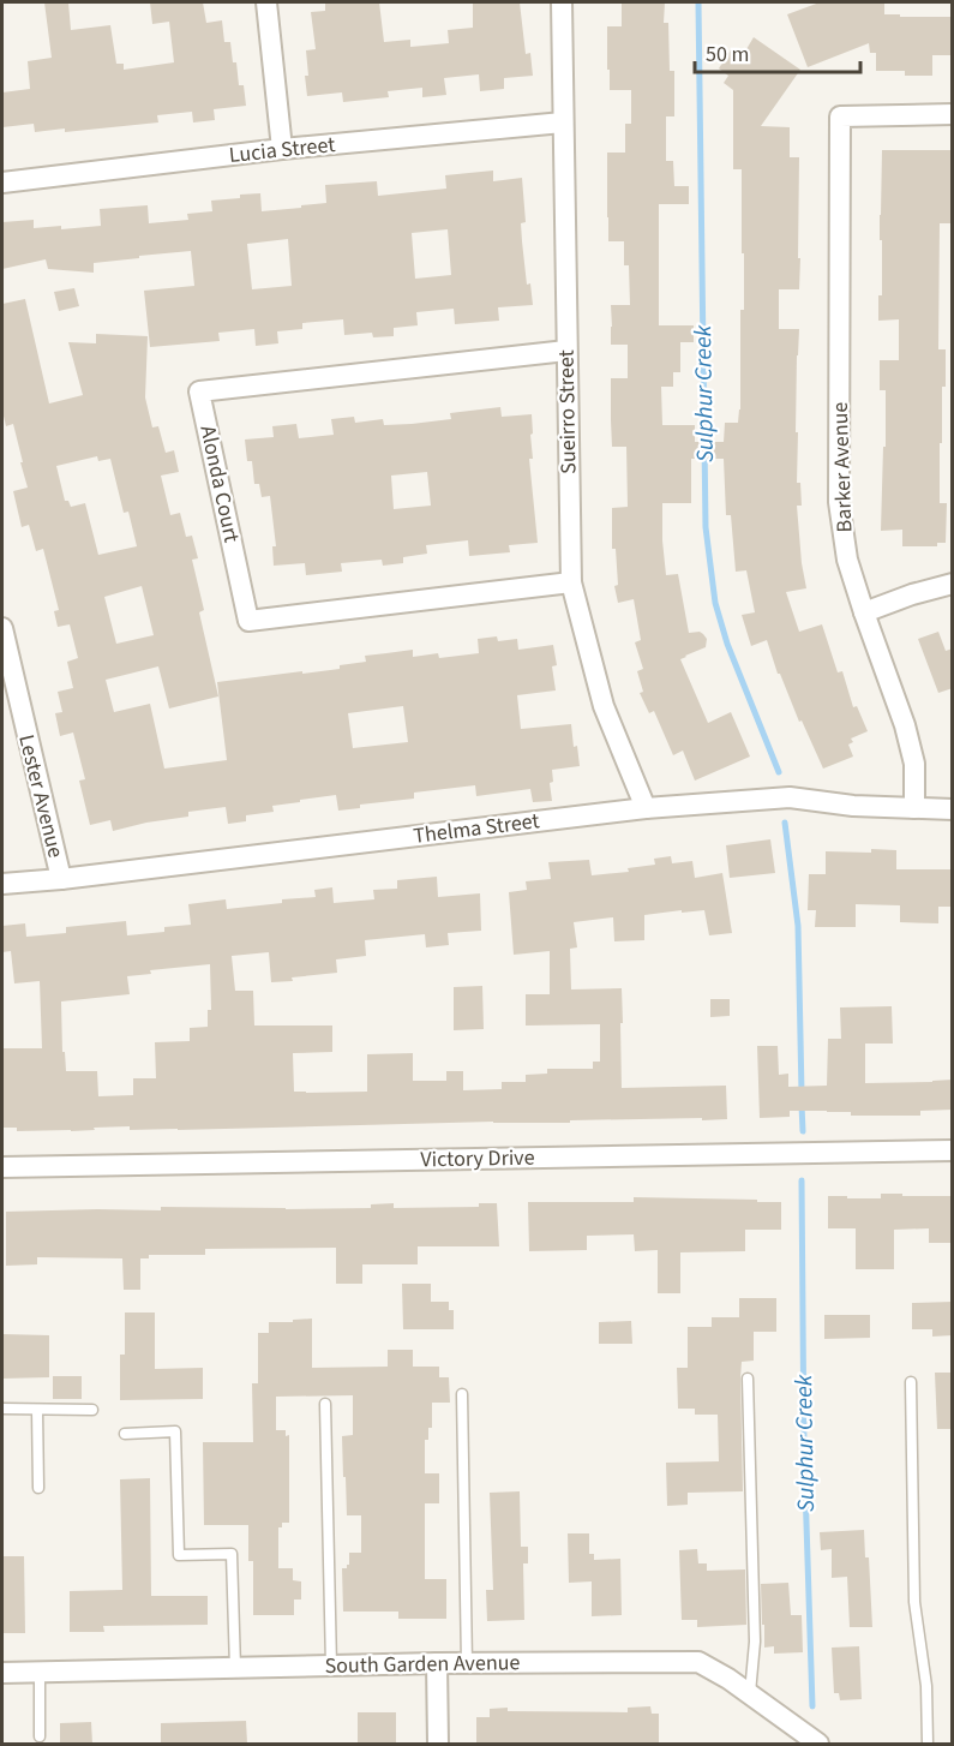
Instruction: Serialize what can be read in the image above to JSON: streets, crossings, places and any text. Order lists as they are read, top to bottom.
{
  "streets": {
    "street": [
      "Lucia Street",
      "Sueirro Street",
      "Barker Avenue",
      "Alonda Court",
      "Lester Avenue",
      "Thelma Street",
      "Victory Drive",
      "South Garden Avenue"
    ]
  },
  "crossings": [
    ["Lucia Street", "Sueirro Street"],
    ["Sueirro Street", "Alonda Court"],
    ["Sueirro Street", "Thelma Street"],
    ["Barker Avenue", "Thelma Street"],
    ["Lester Avenue", "Thelma Street"]
  ],
  "water": ["Sulphur Creek"],
  "scale_bar": "50 m"
}
